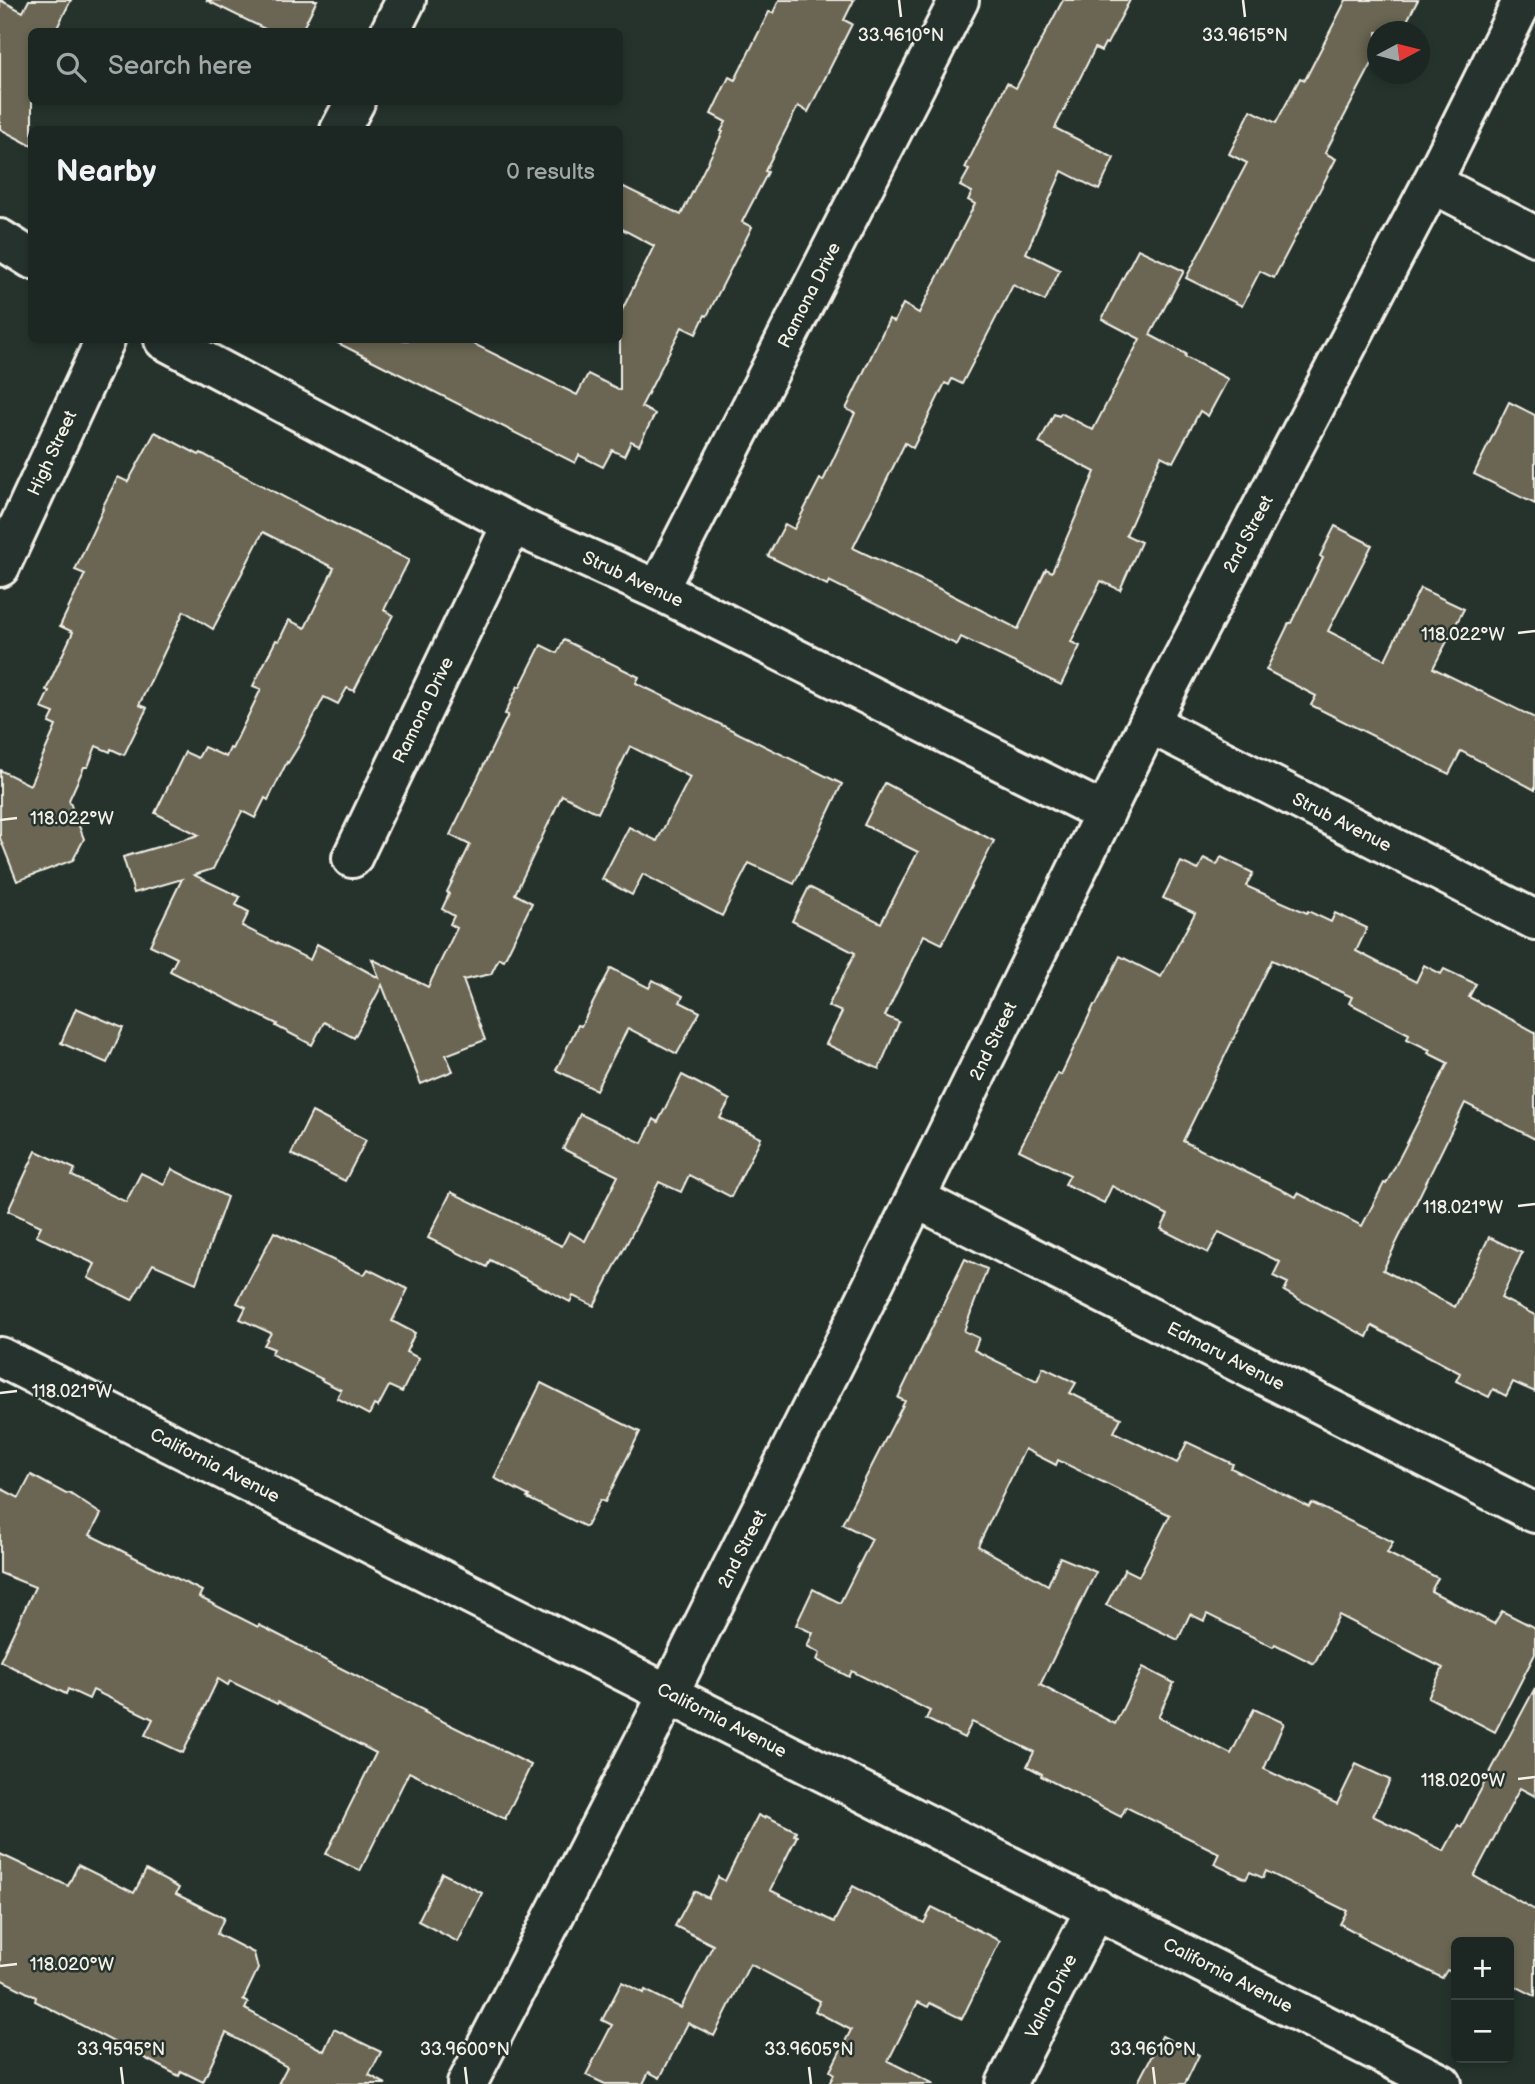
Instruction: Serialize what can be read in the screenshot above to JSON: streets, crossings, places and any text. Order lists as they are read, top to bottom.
{
  "streets": {
    "street": [
      "Ramona Drive",
      "High Street",
      "2nd Street",
      "Strub Avenue",
      "Edmaru Avenue",
      "California Avenue",
      "Valna Drive"
    ]
  },
  "crossings": [
    ["Ramona Drive", "Strub Avenue"],
    ["2nd Street", "Strub Avenue"],
    ["2nd Street", "Edmaru Avenue"],
    ["2nd Street", "California Avenue"],
    ["California Avenue", "Valna Drive"]
  ],
  "north": "right",
  "page": {
    "search": "Search here",
    "heading": ["Nearby", "0 results"],
    "map_buttons": ["+", "−"]
  },
  "coordinates": [
    "33.9610°N",
    "33.9615°N",
    "118.022°W",
    "118.021°W",
    "118.020°W",
    "33.9595°N",
    "33.9600°N",
    "33.9605°N"
  ]
}
